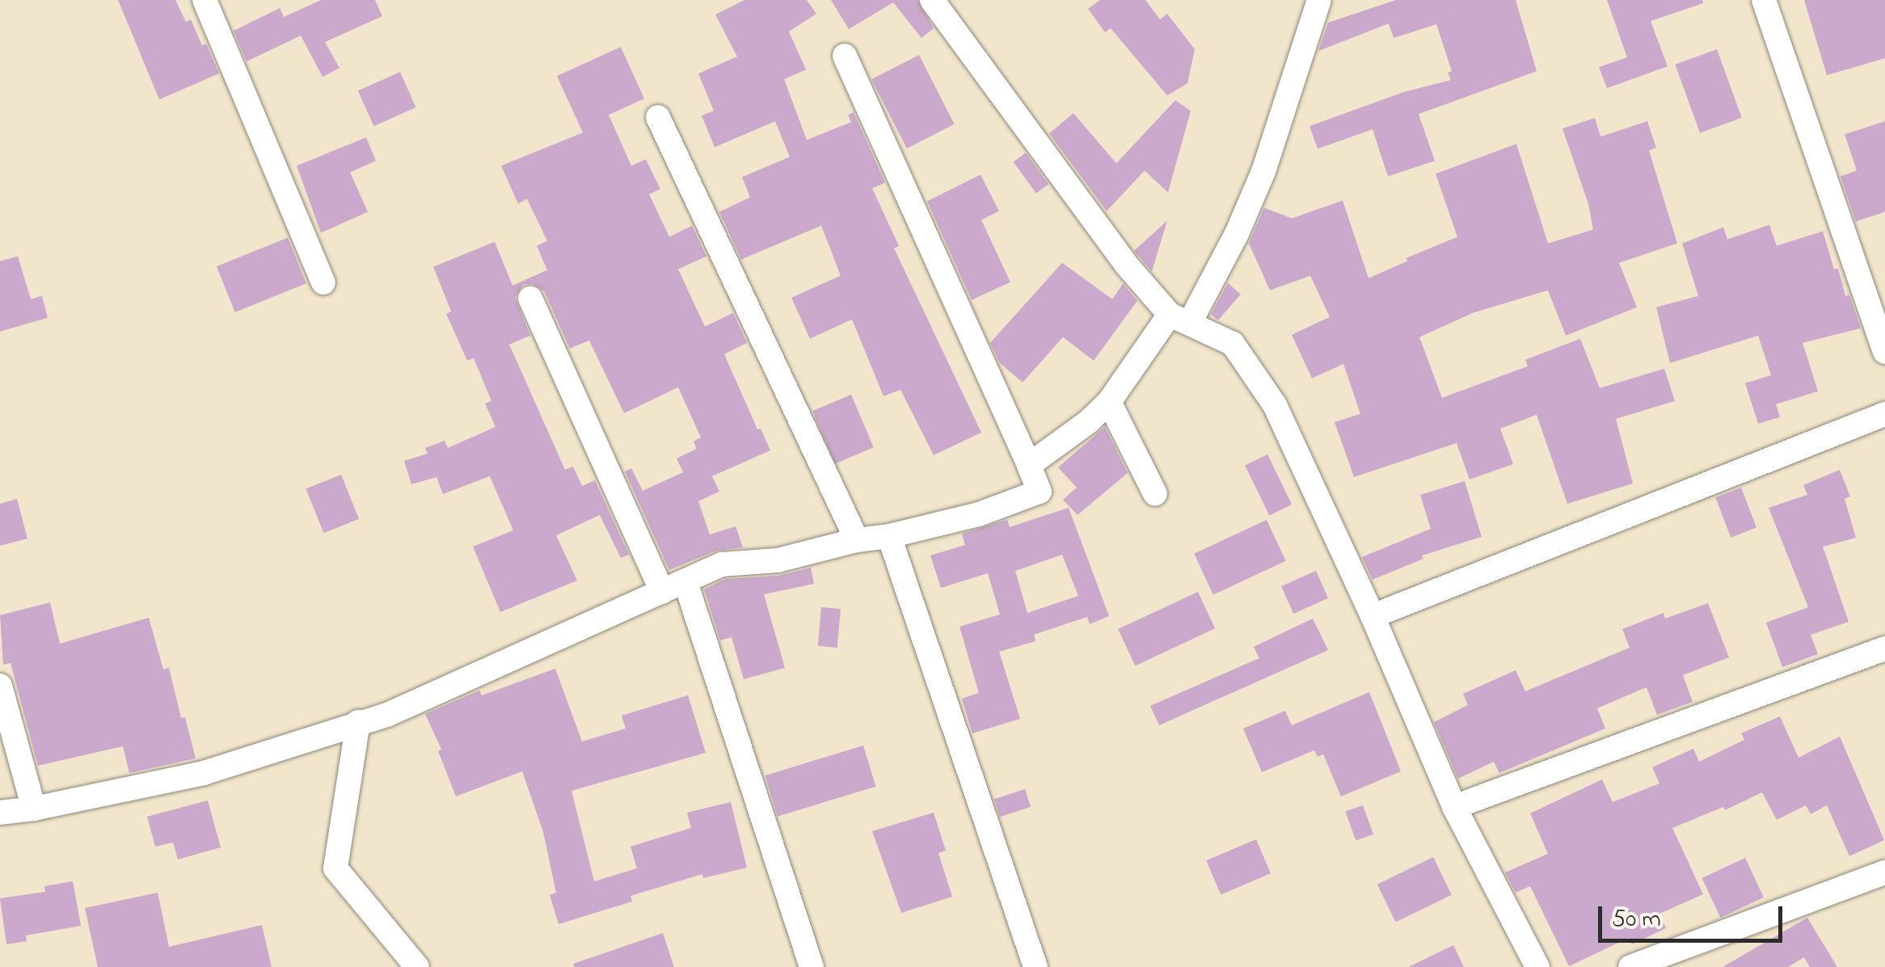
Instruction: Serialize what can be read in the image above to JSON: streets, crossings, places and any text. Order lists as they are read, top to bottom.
{
  "scale_bar": "50 m"
}
